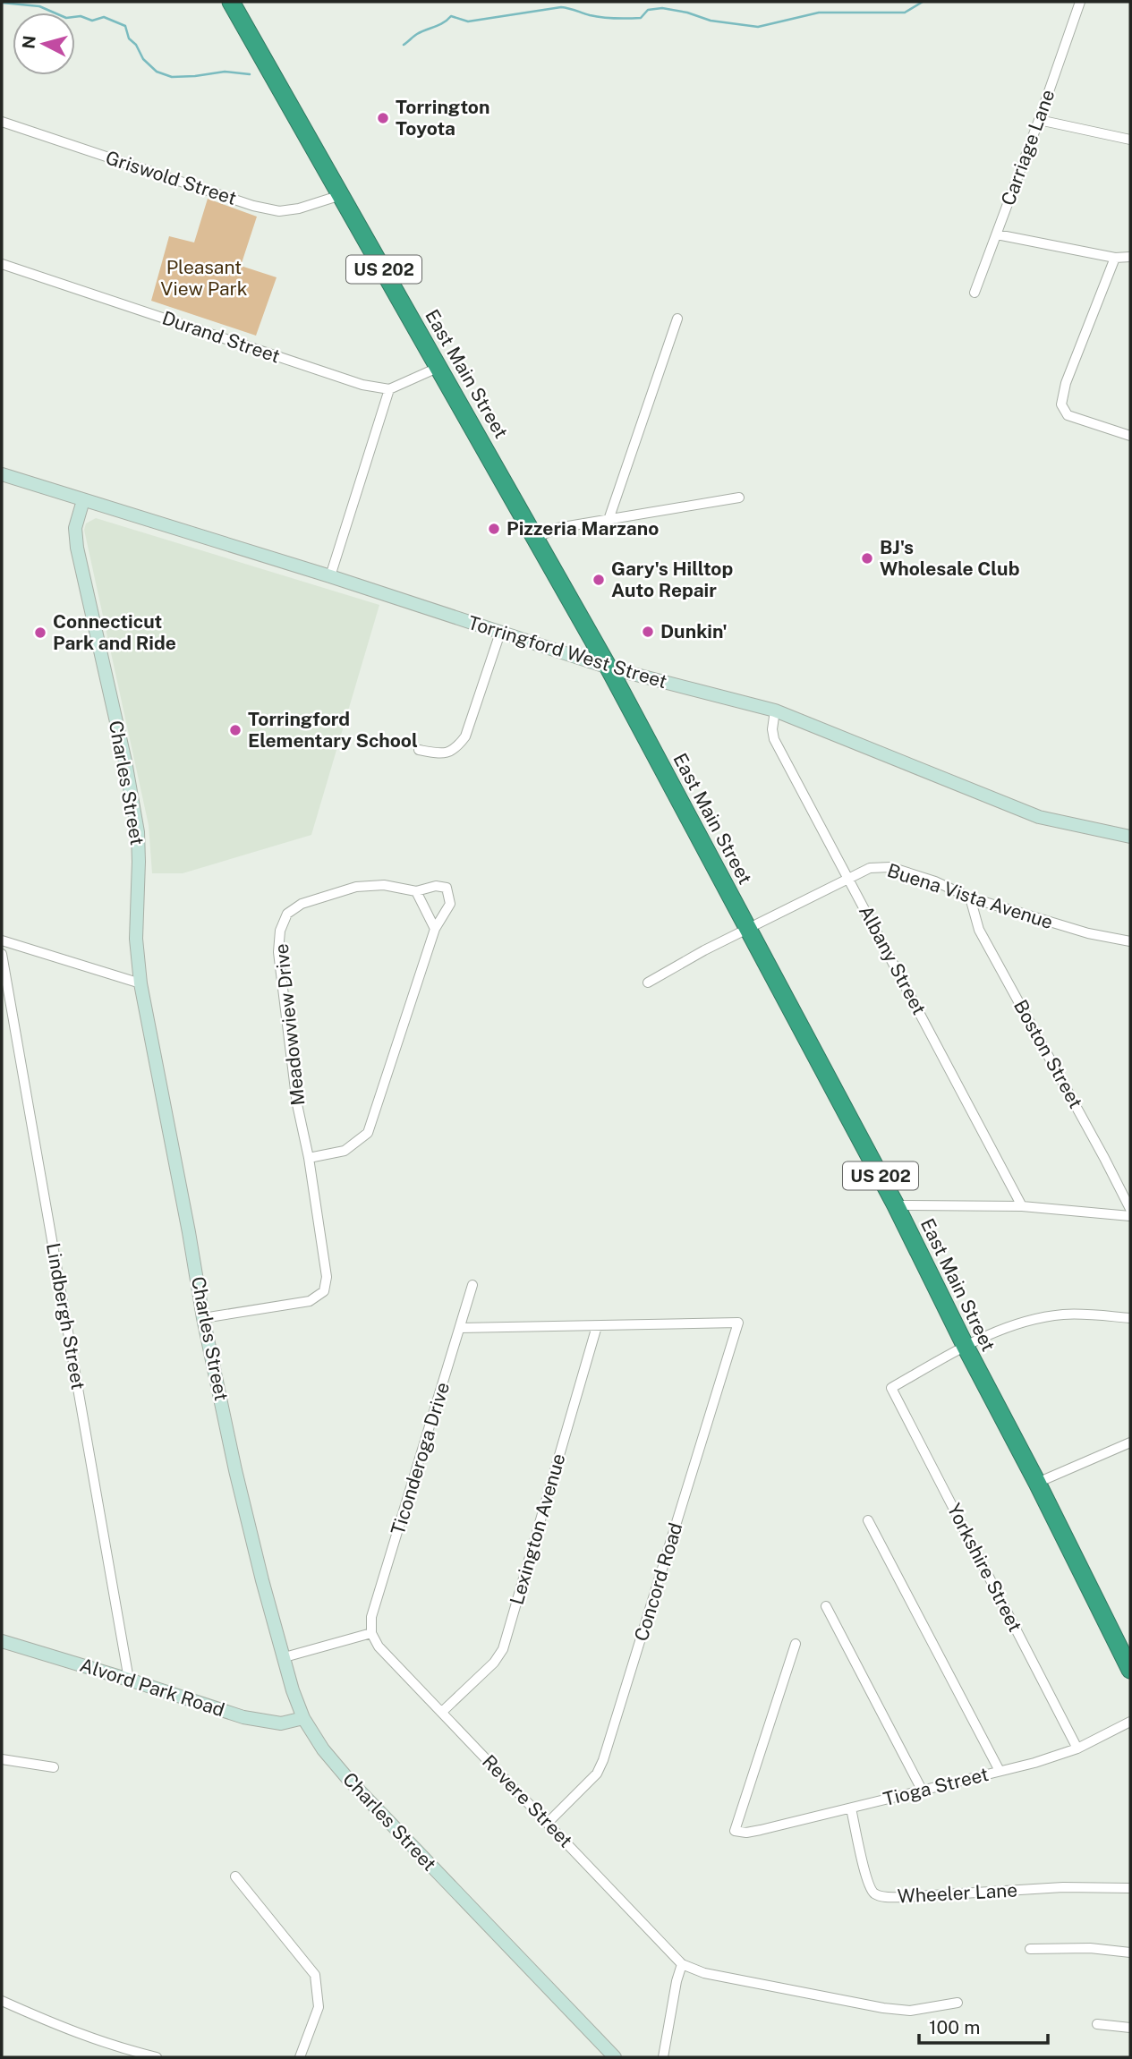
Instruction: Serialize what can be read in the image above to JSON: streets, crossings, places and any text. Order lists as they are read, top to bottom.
{
  "streets": {
    "highway": ["US 202", "East Main Street"],
    "street": [
      "Carriage Lane",
      "Griswold Street",
      "Durand Street",
      "Torringford West Street",
      "Charles Street",
      "Buena Vista Avenue",
      "Albany Street",
      "Meadowview Drive",
      "Boston Street",
      "Lindbergh Street",
      "Ticonderoga Drive",
      "Lexington Avenue",
      "Yorkshire Street",
      "Concord Road",
      "Alvord Park Road",
      "Tioga Street",
      "Revere Street",
      "Wheeler Lane"
    ]
  },
  "crossings": [
    ["Griswold Street", "East Main Street"],
    ["East Main Street", "Torringford West Street"],
    ["East Main Street", "Buena Vista Avenue"],
    ["East Main Street", "Yorkshire Street"],
    ["Torringford West Street", "Charles Street"],
    ["Torringford West Street", "Albany Street"],
    ["Charles Street", "Meadowview Drive"],
    ["Charles Street", "Alvord Park Road"],
    ["Buena Vista Avenue", "Albany Street"],
    ["Buena Vista Avenue", "Boston Street"],
    ["Lindbergh Street", "Alvord Park Road"],
    ["Ticonderoga Drive", "Revere Street"],
    ["Lexington Avenue", "Concord Road"],
    ["Lexington Avenue", "Revere Street"],
    ["Yorkshire Street", "Tioga Street"],
    ["Concord Road", "Revere Street"],
    ["Tioga Street", "Wheeler Lane"]
  ],
  "parks": ["Pleasant View Park"],
  "places": [
    "Torrington Toyota",
    "Pizzeria Marzano",
    "BJ's Wholesale Club",
    "Gary's Hilltop Auto Repair",
    "Dunkin'",
    "Connecticut Park and Ride",
    "Torringford Elementary School"
  ],
  "scale_bar": "100 m",
  "north": "left"
}
